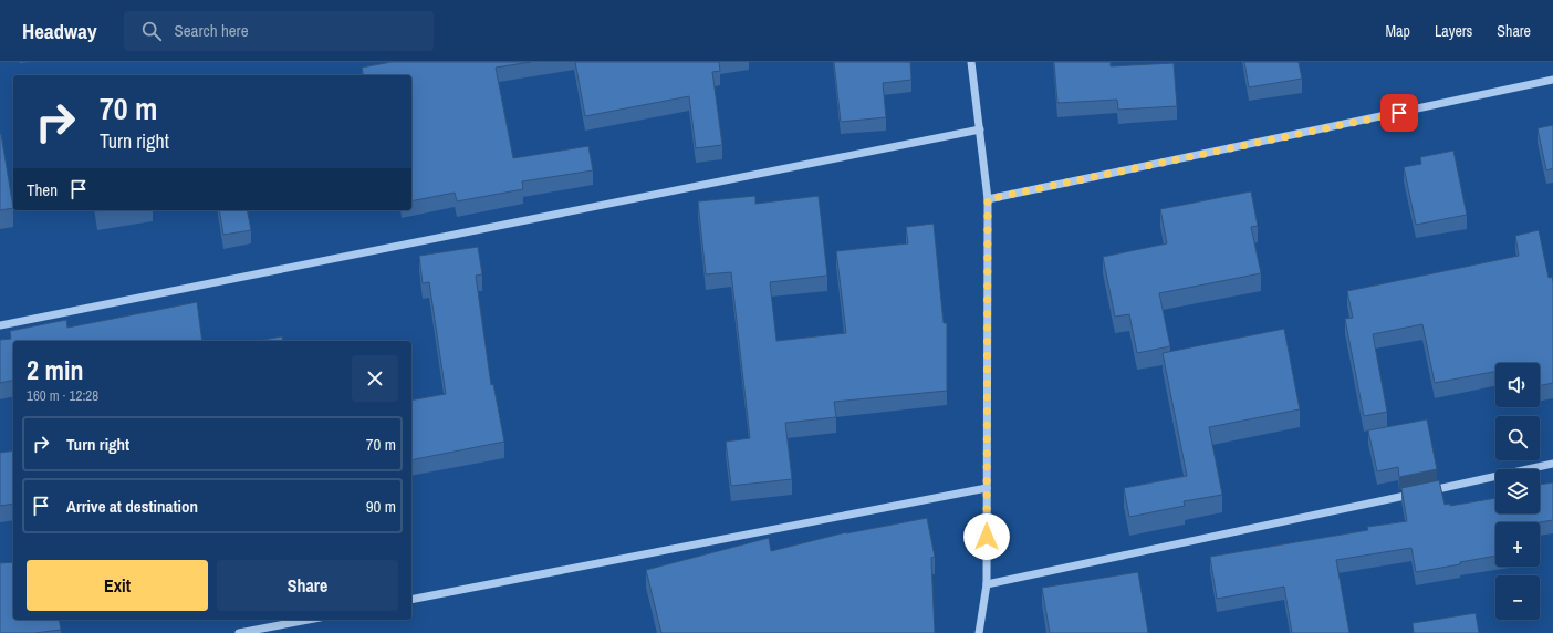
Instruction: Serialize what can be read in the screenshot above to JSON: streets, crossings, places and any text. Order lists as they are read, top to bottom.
{
  "page": {
    "header": "Headway",
    "search": "Search here",
    "nav": ["Map", "Layers", "Share"],
    "turn": ["70 m", "Turn right"],
    "then": "Then",
    "heading": ["2 min", "160 m · 12:28"],
    "map_buttons": ["+", "−"],
    "list": [
      {
        "name": "Turn right",
        "value": "70 m"
      },
      {
        "name": "Arrive at destination",
        "value": "90 m"
      }
    ],
    "buttons": ["Exit", "Share"]
  }
}
